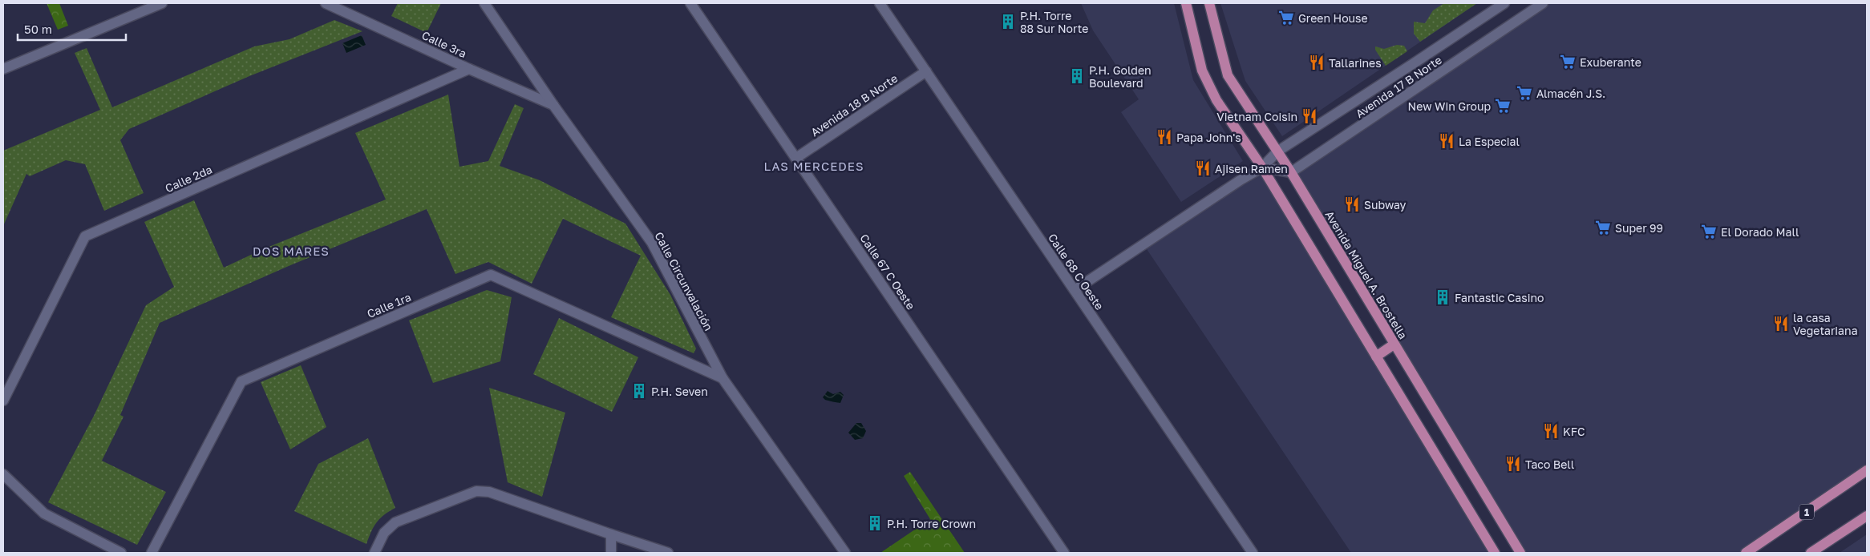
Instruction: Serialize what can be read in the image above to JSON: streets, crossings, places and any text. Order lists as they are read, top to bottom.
{
  "streets": {
    "main road": ["Avenida Miguel A. Brostella", "1"],
    "street": [
      "Calle 3ra",
      "Avenida 17 B Norte",
      "Avenida 18 B Norte",
      "Calle 2da",
      "Calle 67 C Oeste",
      "Calle 68 C Oeste",
      "Calle Circunvalación",
      "Calle 1ra"
    ]
  },
  "crossings": [
    ["Calle 3ra", "Calle 2da"],
    ["Calle 3ra", "Calle Circunvalación"],
    ["Avenida 17 B Norte", "Calle 68 C Oeste"],
    ["Avenida 17 B Norte", "Avenida Miguel A. Brostella"],
    ["Avenida 18 B Norte", "Calle 67 C Oeste"],
    ["Avenida 18 B Norte", "Calle 68 C Oeste"],
    ["Calle Circunvalación", "Calle 1ra"]
  ],
  "districts": ["LAS MERCEDES", "DOS MARES"],
  "places": {
    "supermarket": [
      "Green House",
      "Exuberante",
      "Almacén J.S.",
      "New Win Group",
      "Super 99",
      "El Dorado Mall"
    ],
    "building": [
      "P.H. Torre 88 Sur Norte",
      "P.H. Golden Boulevard",
      "Fantastic Casino",
      "P.H. Seven",
      "P.H. Torre Crown"
    ],
    "restaurant": [
      "Tallarines",
      "Vietnam Coisin",
      "Papa John's",
      "La Especial",
      "Ajisen Ramen",
      "Subway",
      "la casa Vegetariana",
      "KFC",
      "Taco Bell"
    ]
  },
  "scale_bar": "50 m"
}
